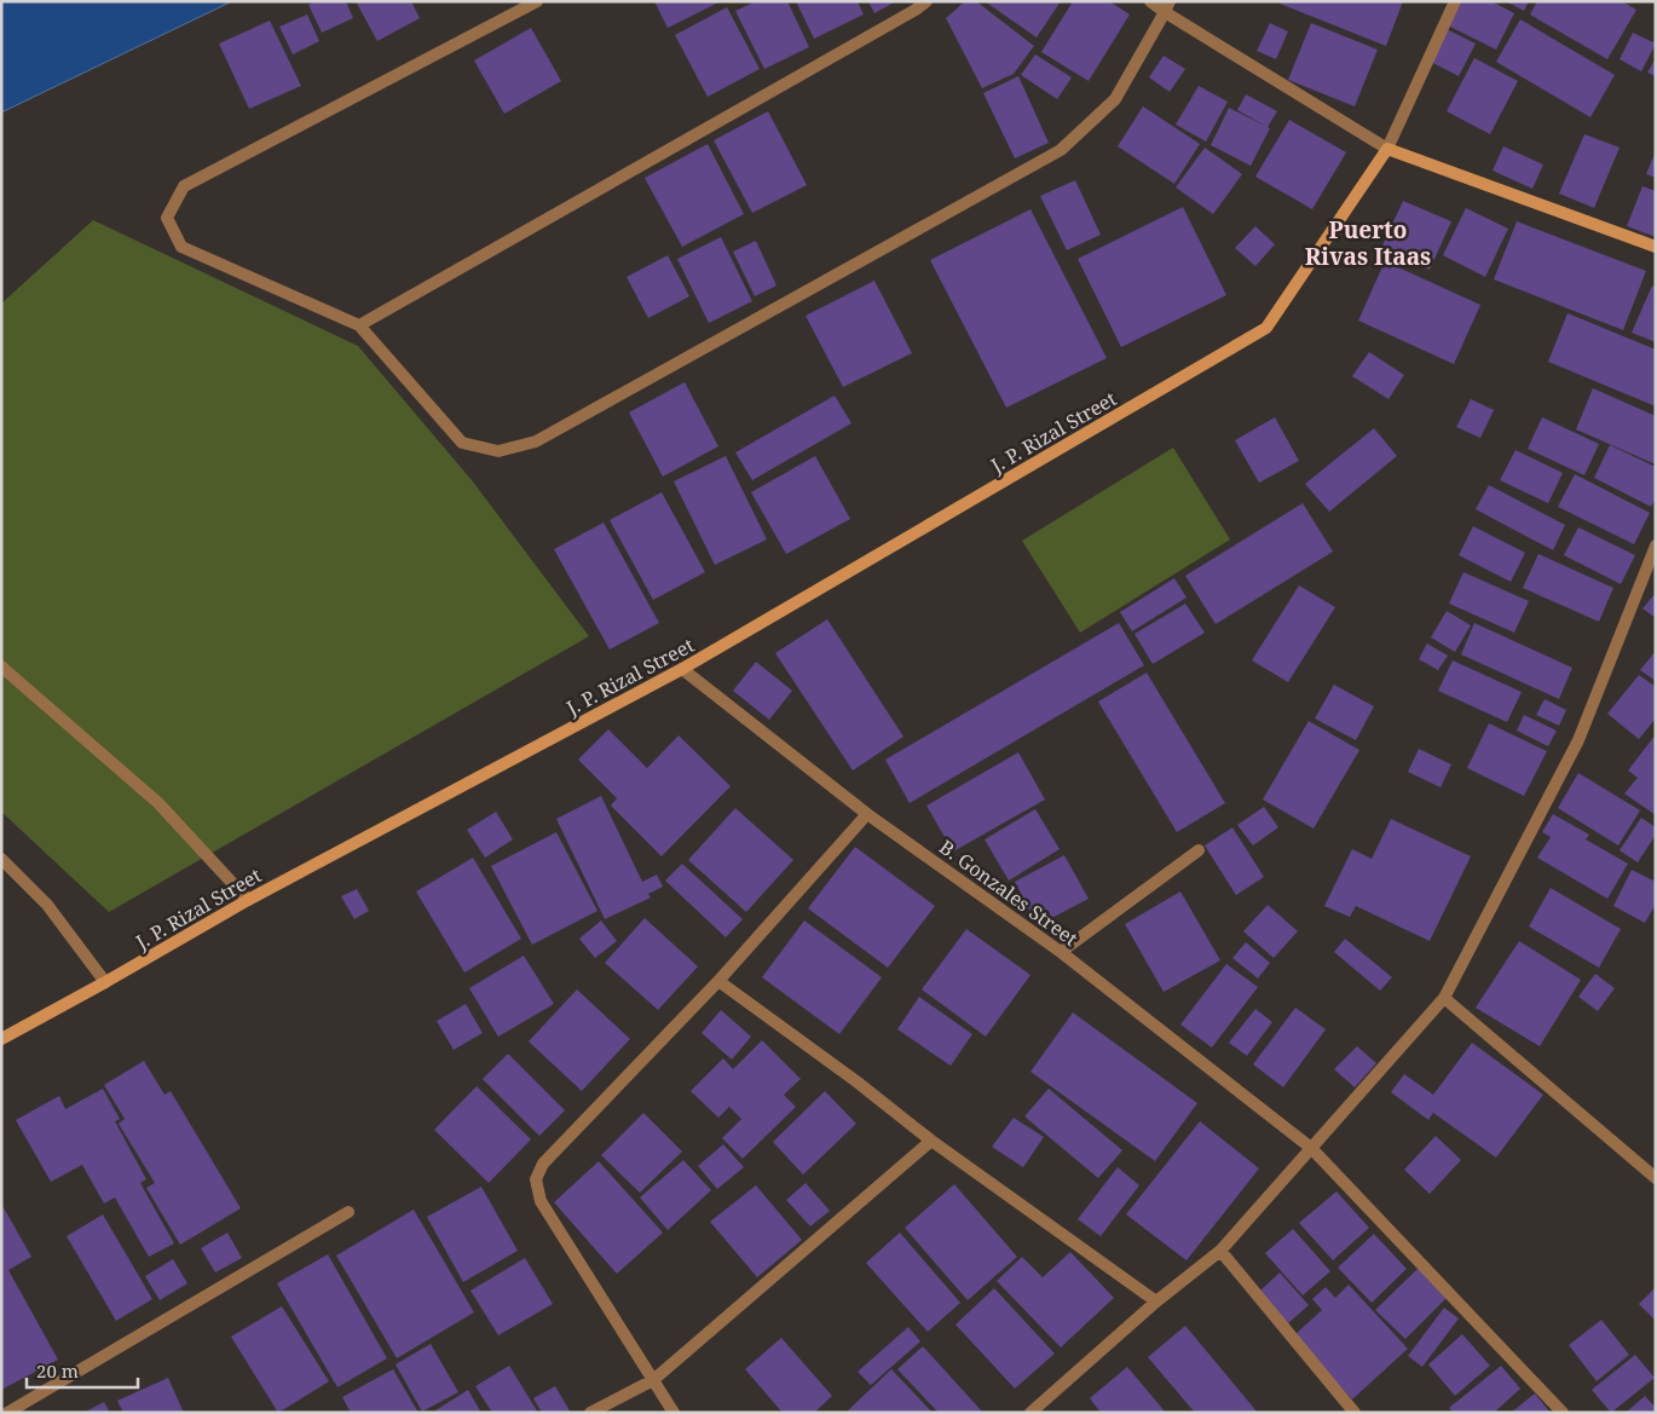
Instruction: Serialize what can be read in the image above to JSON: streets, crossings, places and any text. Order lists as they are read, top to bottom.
{
  "streets": {
    "street": ["J. P. Rizal Street", "B. Gonzales Street"]
  },
  "crossings": [
    ["J. P. Rizal Street", "B. Gonzales Street"]
  ],
  "districts": ["Puerto Rivas Itaas"],
  "scale_bar": "20 m"
}
